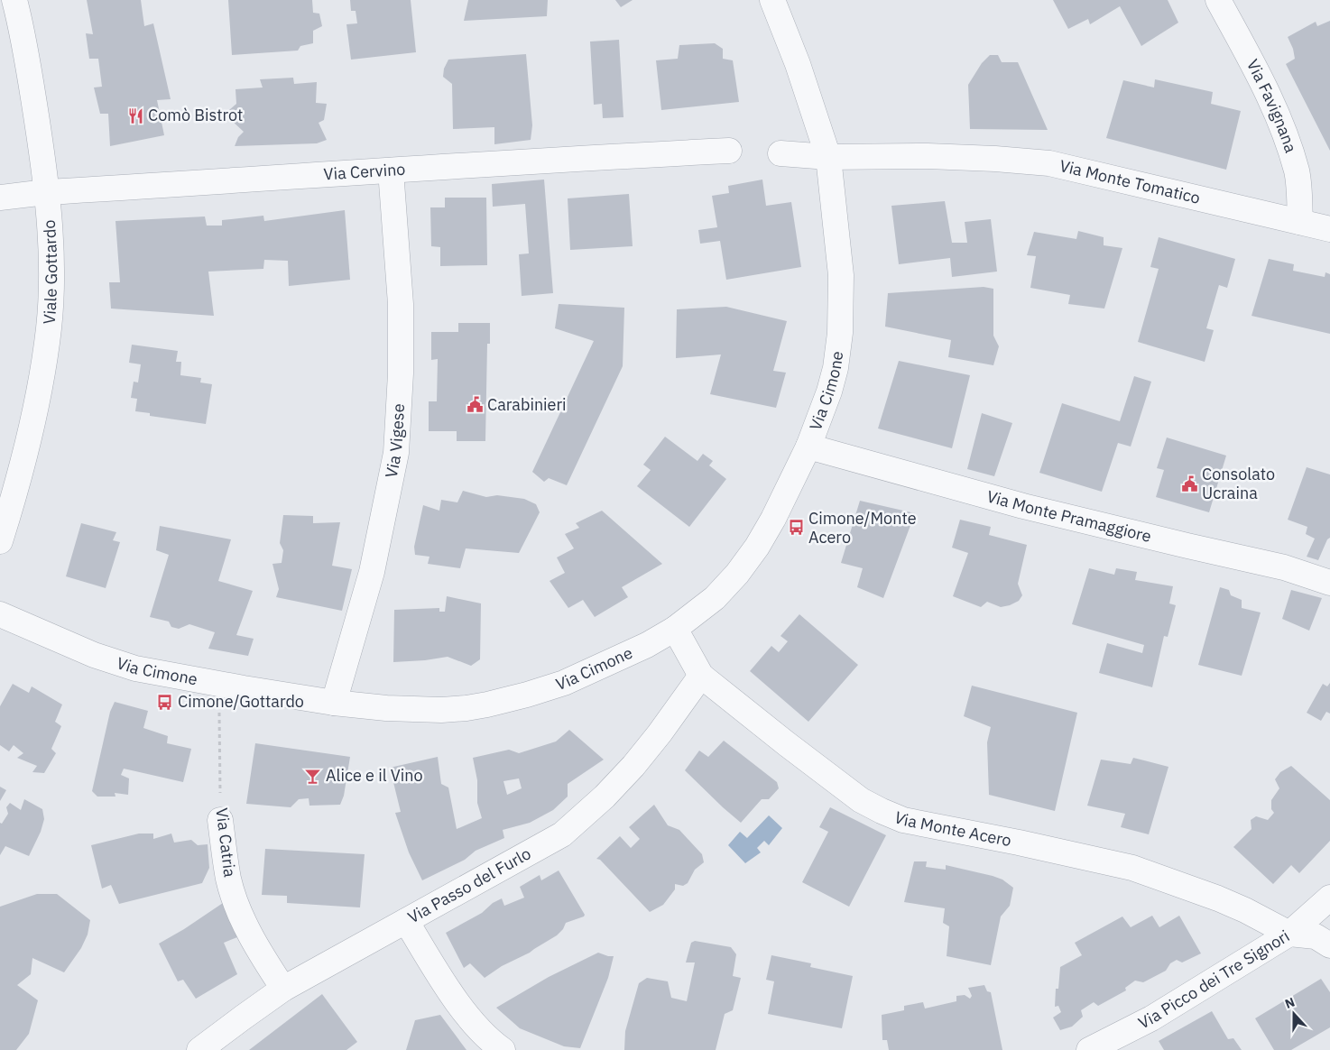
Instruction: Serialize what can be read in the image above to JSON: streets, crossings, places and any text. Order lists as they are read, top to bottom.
{
  "streets": {
    "street": [
      "Via Favignana",
      "Via Cervino",
      "Via Monte Tomatico",
      "Viale Gottardo",
      "Via Cimone",
      "Via Vigese",
      "Via Monte Pramaggiore",
      "Via Monte Acero",
      "Via Catria",
      "Via Passo del Furlo",
      "Via Picco dei Tre Signori"
    ]
  },
  "crossings": [
    ["Via Favignana", "Via Monte Tomatico"],
    ["Via Cervino", "Viale Gottardo"],
    ["Via Cervino", "Via Vigese"],
    ["Via Monte Tomatico", "Via Cimone"],
    ["Via Cimone", "Via Vigese"],
    ["Via Cimone", "Via Monte Pramaggiore"],
    ["Via Cimone", "Via Monte Acero"],
    ["Via Cimone", "Via Catria"],
    ["Via Monte Acero", "Via Passo del Furlo"],
    ["Via Monte Acero", "Via Picco dei Tre Signori"],
    ["Via Catria", "Via Passo del Furlo"]
  ],
  "places": {
    "restaurant": ["Comò Bistrot"],
    "public building": ["Carabinieri", "Consolato Ucraina"],
    "bus stop": ["Cimone/Monte Acero", "Cimone/Gottardo"],
    "bar": ["Alice e il Vino"]
  },
  "north": "top"
}
